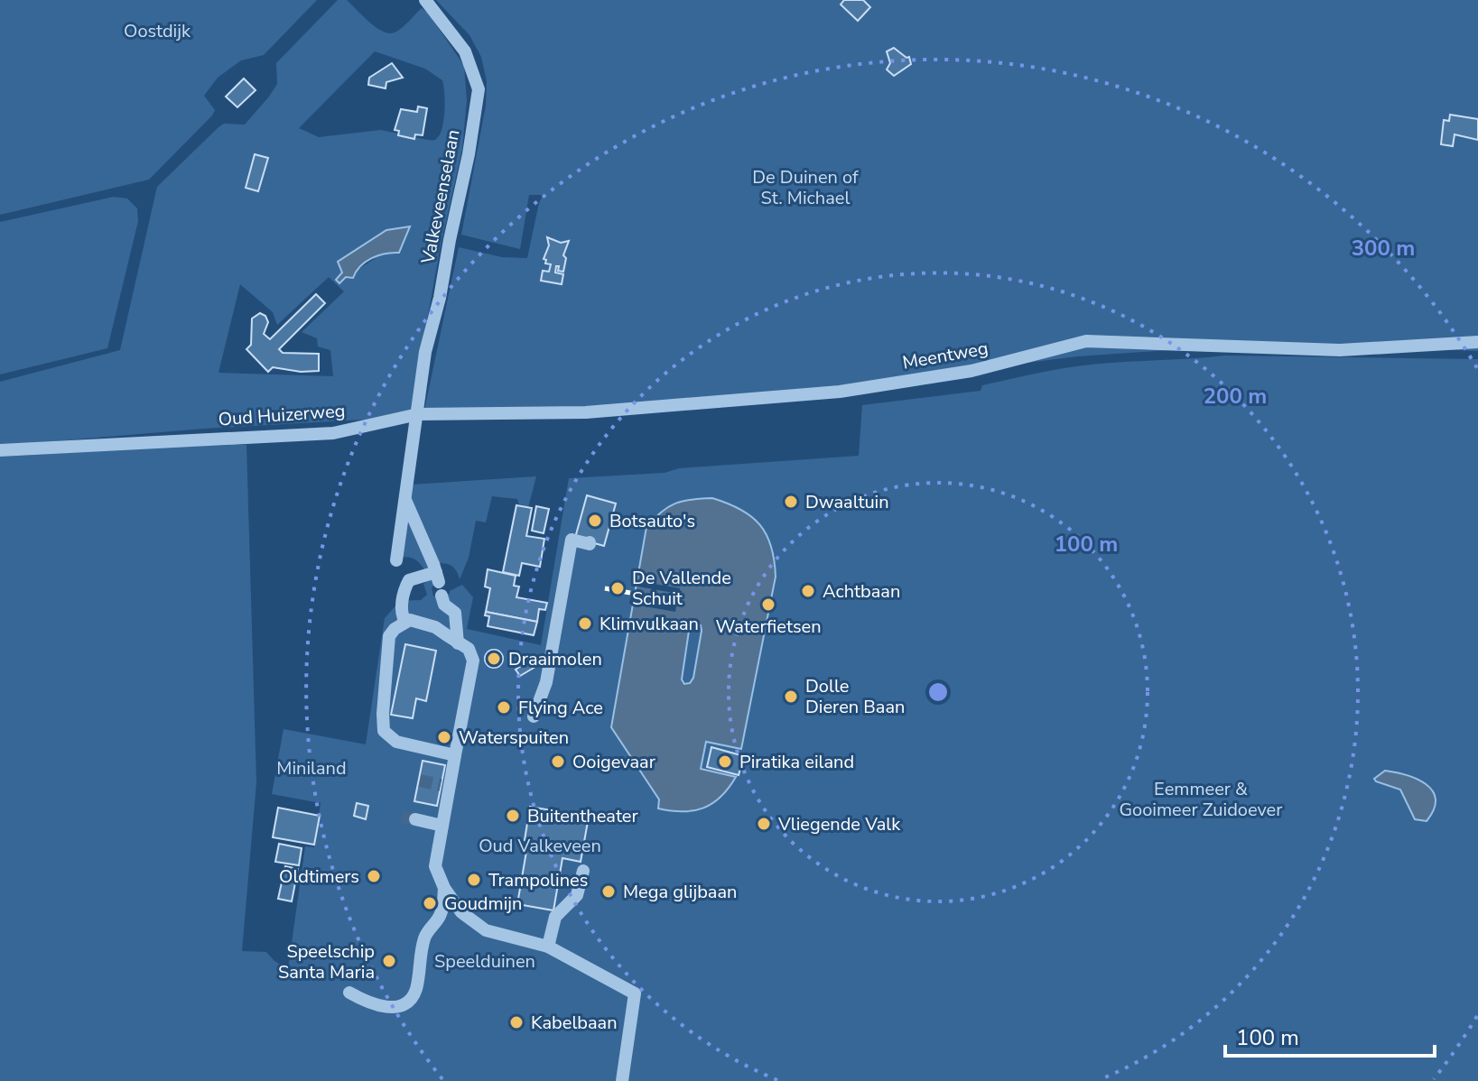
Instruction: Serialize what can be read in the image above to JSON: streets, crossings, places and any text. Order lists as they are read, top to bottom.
{
  "streets": {
    "street": ["Valkeveenselaan", "Meentweg", "Oud Huizerweg"]
  },
  "crossings": [
    ["Valkeveenselaan", "Meentweg"],
    ["Valkeveenselaan", "Oud Huizerweg"],
    ["Meentweg", "Oud Huizerweg"]
  ],
  "parks": [
    "Oostdijk",
    "De Duinen of St. Michael",
    "Miniland",
    "Eemmeer & Gooimeer Zuidoever",
    "Oud Valkeveen",
    "Speelduinen"
  ],
  "places": [
    "Dwaaltuin",
    "Botsauto's",
    "De Vallende Schuit",
    "Achtbaan",
    "Waterfietsen",
    "Klimvulkaan",
    "Draaimolen",
    "Dolle Dieren Baan",
    "Flying Ace",
    "Waterspuiten",
    "Ooigevaar",
    "Piratika eiland",
    "Buitentheater",
    "Vliegende Valk",
    "Oldtimers",
    "Trampolines",
    "Mega glijbaan",
    "Goudmijn",
    "Speelschip Santa Maria",
    "Kabelbaan"
  ],
  "scale_bar": "100 m",
  "rings": ["300 m", "200 m", "100 m"]
}
